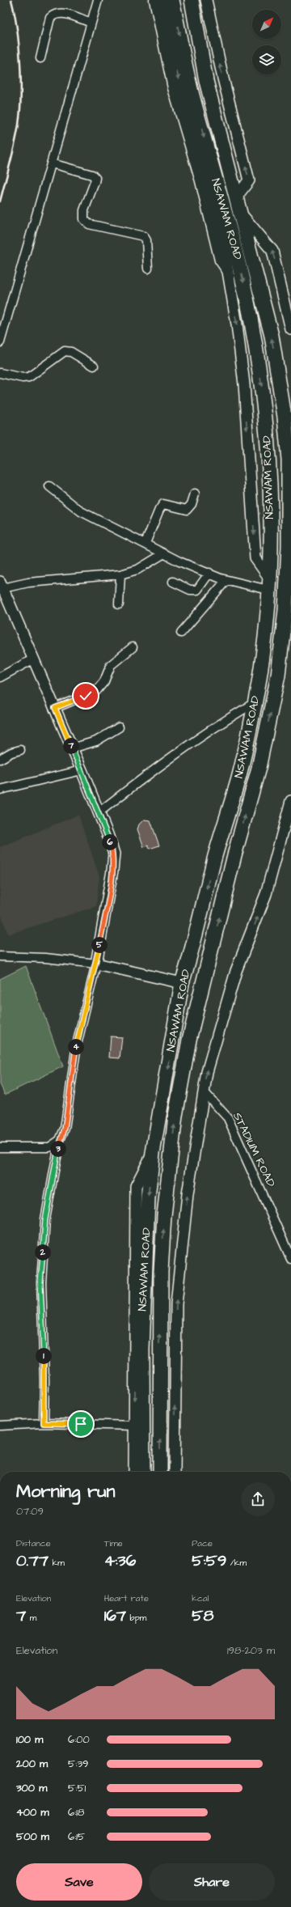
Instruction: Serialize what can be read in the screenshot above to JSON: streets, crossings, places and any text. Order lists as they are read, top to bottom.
{
  "streets": {
    "highway": ["NSAWAM ROAD"],
    "street": ["STADIUM ROAD"]
  },
  "north": "top right",
  "page": {
    "pins": [
      "7",
      "6",
      "5",
      "4",
      "3",
      "2",
      "1"
    ],
    "heading": ["Morning run", "07:09"],
    "stats": [
      ["Distance", "0.77 km"],
      ["Time", "4:36"],
      ["Pace", "5:59 /km"],
      ["Elevation", "7 m"],
      ["Heart rate", "167 bpm"],
      ["kcal", "58"]
    ],
    "chart": ["Elevation", "198–203 m"],
    "list": [
      {
        "name": "100 m",
        "note": "6:00"
      },
      {
        "name": "200 m",
        "note": "5:39"
      },
      {
        "name": "300 m",
        "note": "5:51"
      },
      {
        "name": "400 m",
        "note": "6:18"
      },
      {
        "name": "500 m",
        "note": "6:15"
      }
    ],
    "buttons": ["Save", "Share"]
  }
}
